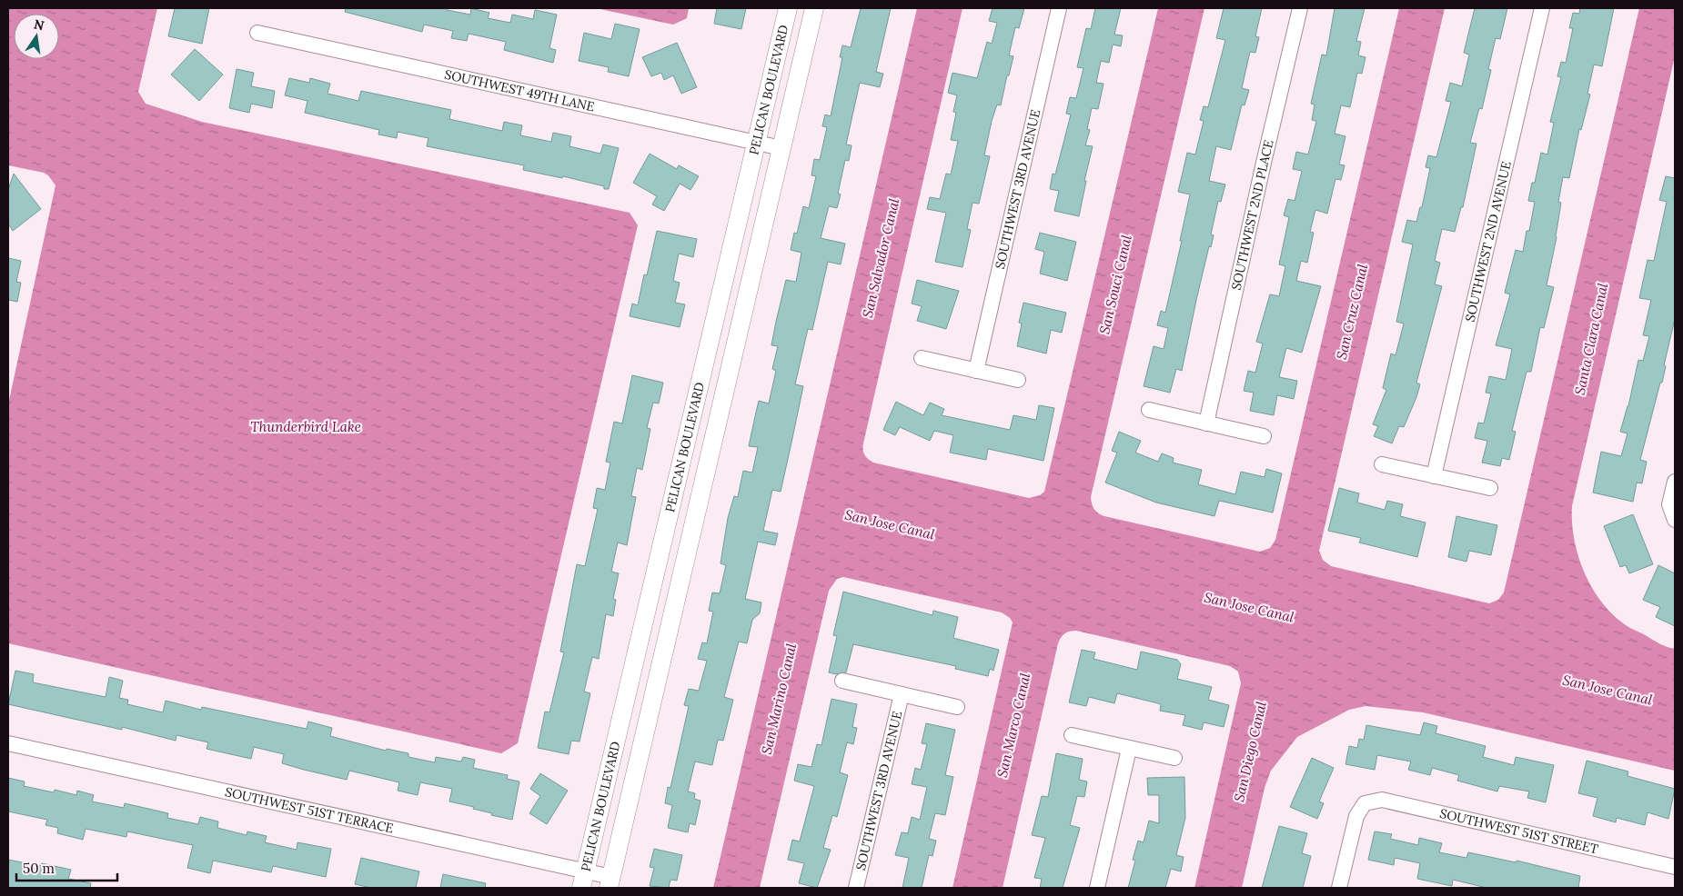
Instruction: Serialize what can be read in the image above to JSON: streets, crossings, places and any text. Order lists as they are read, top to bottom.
{
  "streets": {
    "street": [
      "SOUTHWEST 49TH LANE",
      "PELICAN BOULEVARD",
      "SOUTHWEST 3RD AVENUE",
      "SOUTHWEST 2ND PLACE",
      "SOUTHWEST 2ND AVENUE",
      "SOUTHWEST 51ST TERRACE",
      "SOUTHWEST 51ST STREET"
    ]
  },
  "crossings": [
    ["SOUTHWEST 49TH LANE", "PELICAN BOULEVARD"],
    ["PELICAN BOULEVARD", "SOUTHWEST 51ST TERRACE"]
  ],
  "water": [
    "San Salvador Canal",
    "San Souci Canal",
    "San Cruz Canal",
    "Santa Clara Canal",
    "Thunderbird Lake",
    "San Jose Canal",
    "San Marino Canal",
    "San Marco Canal",
    "San Diego Canal"
  ],
  "scale_bar": "50 m",
  "north": "top"
}
